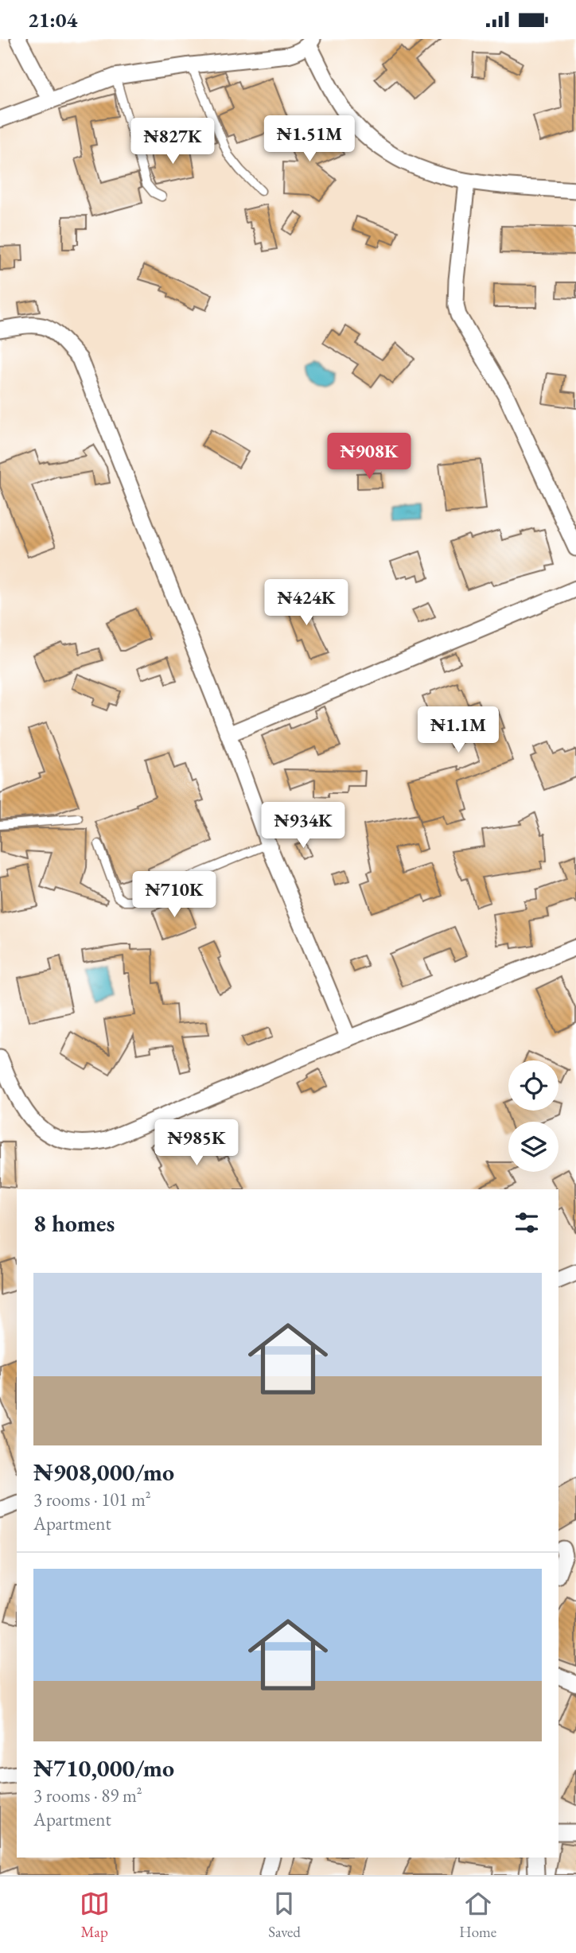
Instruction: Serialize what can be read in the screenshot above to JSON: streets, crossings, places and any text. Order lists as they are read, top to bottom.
{
  "page": {
    "status": "21:04",
    "price": [
      "₦1.51M",
      "₦827K",
      "₦908K",
      "₦424K",
      "₦1.1M",
      "₦934K",
      "₦710K",
      "₦985K"
    ],
    "heading": "8 homes",
    "list": [
      {
        "name": "₦908,000/mo",
        "note": "3 rooms · 101 m² · Apartment"
      },
      {
        "name": "₦710,000/mo",
        "note": "3 rooms · 89 m² · Apartment"
      }
    ],
    "tabs": ["Map", "Saved", "Home"]
  }
}
